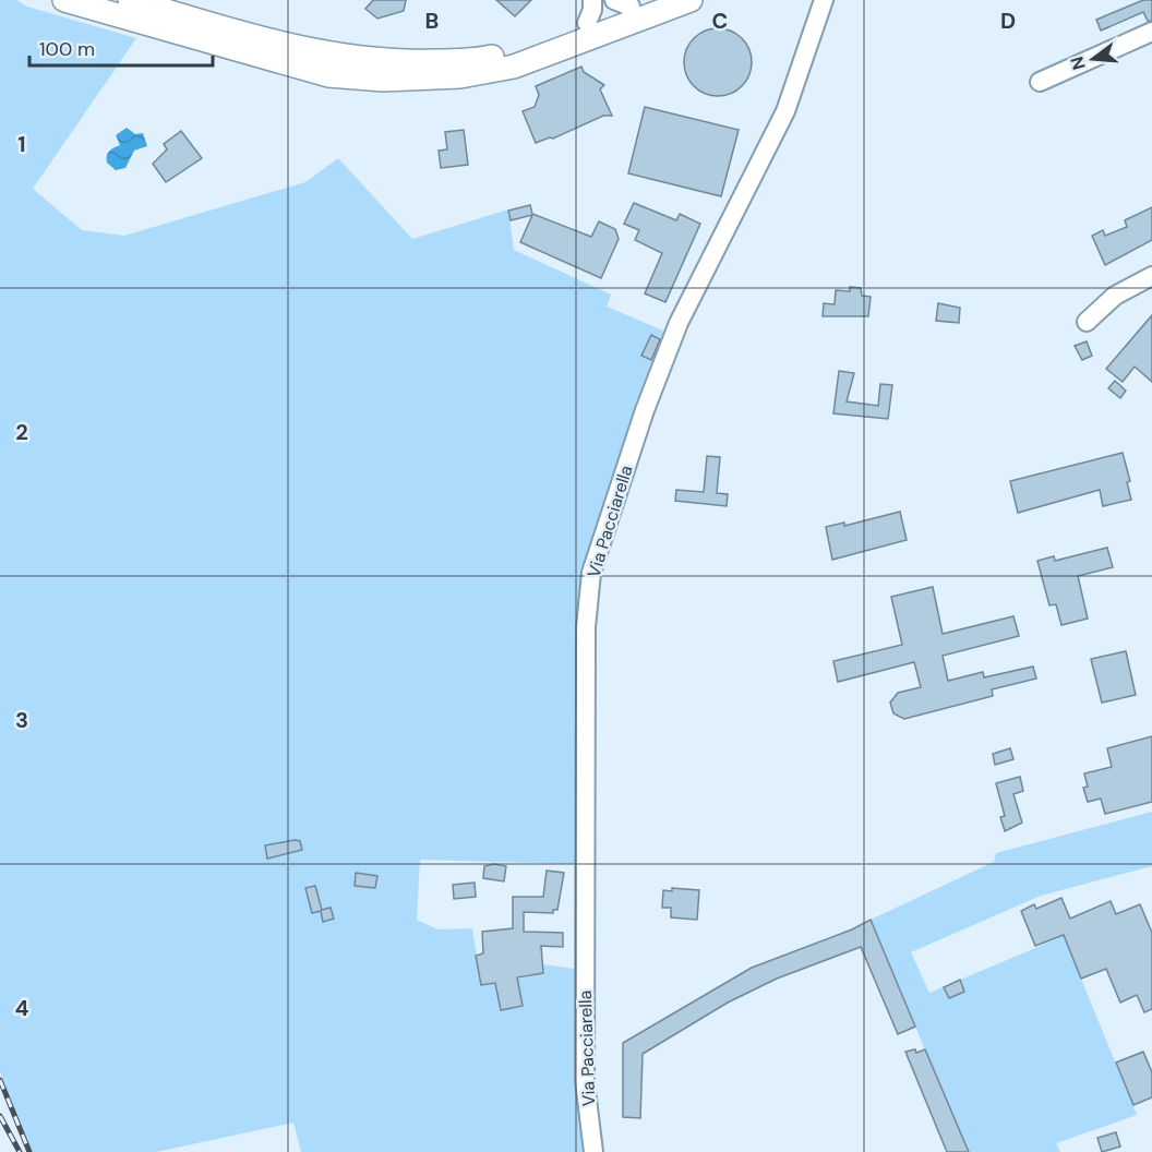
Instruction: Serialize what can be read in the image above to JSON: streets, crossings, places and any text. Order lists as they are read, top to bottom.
{
  "streets": {
    "street": ["Via Pacciarella"]
  },
  "scale_bar": "100 m",
  "north": "left",
  "grid": {
    "columns": ["B", "C", "D"],
    "rows": [
      "1",
      "2",
      "3",
      "4"
    ]
  }
}
